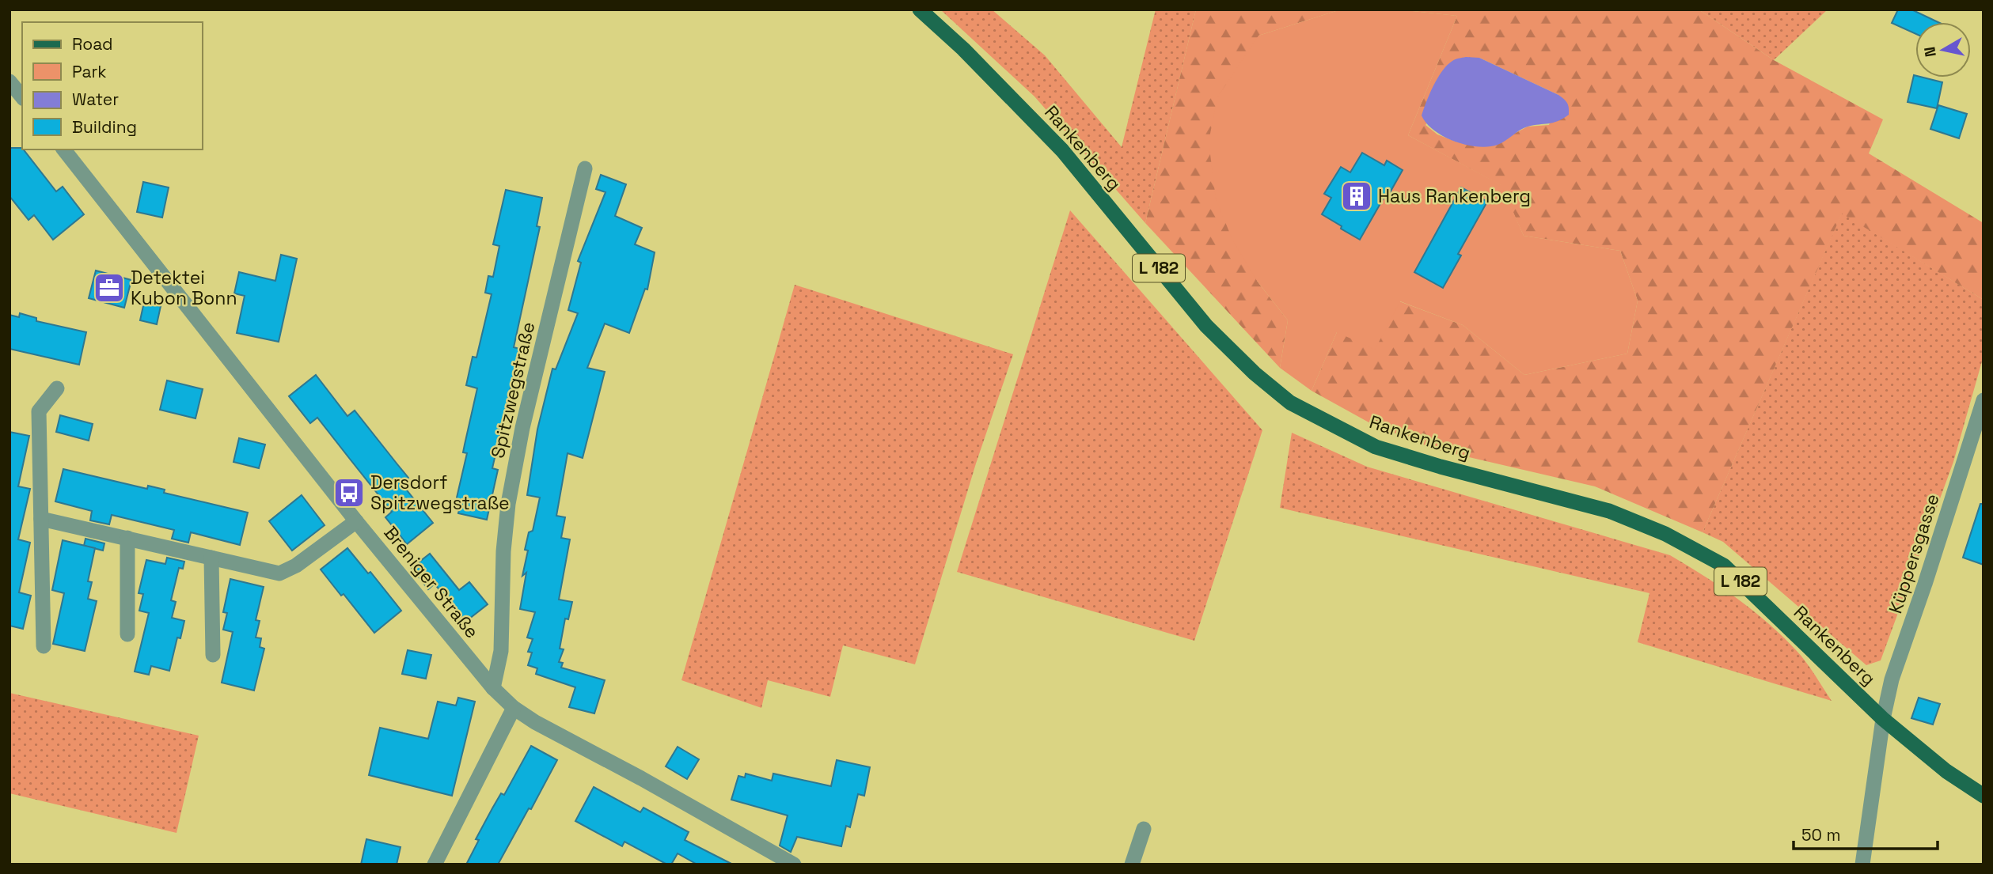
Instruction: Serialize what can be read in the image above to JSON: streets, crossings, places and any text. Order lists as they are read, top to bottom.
{
  "streets": {
    "main road": ["Rankenberg", "L 182"],
    "street": ["Spitzwegstraße", "Küppersgasse", "Breniger Straße"]
  },
  "crossings": [
    ["Rankenberg", "Küppersgasse"],
    ["Spitzwegstraße", "Breniger Straße"]
  ],
  "places": {
    "building": ["Haus Rankenberg"],
    "office": ["Detektei Kubon Bonn"],
    "bus stop": ["Dersdorf Spitzwegstraße"]
  },
  "legend": [
    "Road",
    "Park",
    "Water",
    "Building"
  ],
  "scale_bar": "50 m",
  "north": "left"
}
